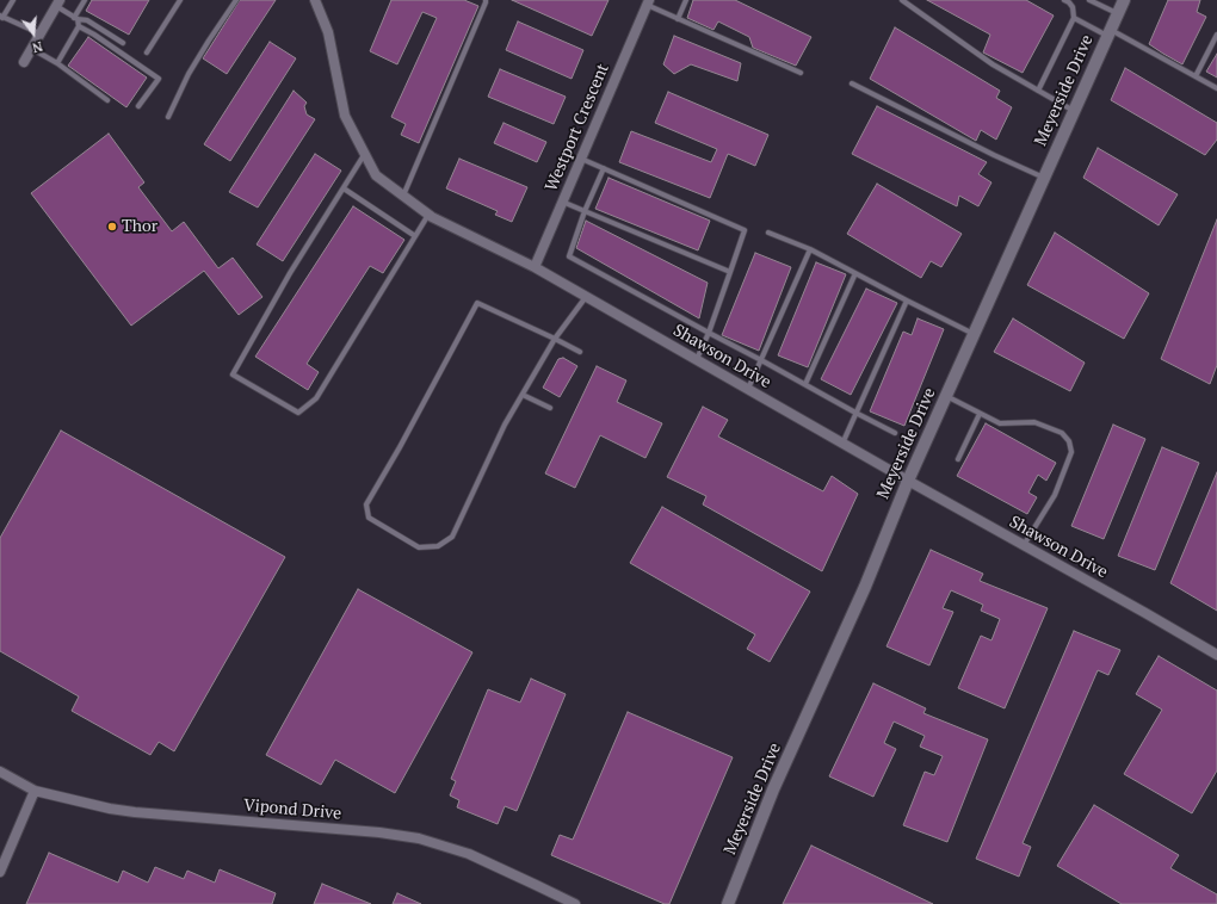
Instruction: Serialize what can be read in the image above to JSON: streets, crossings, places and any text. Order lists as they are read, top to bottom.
{
  "streets": {
    "street": [
      "Meyerside Drive",
      "Westport Crescent",
      "Shawson Drive",
      "Vipond Drive"
    ]
  },
  "crossings": [
    ["Meyerside Drive", "Shawson Drive"],
    ["Westport Crescent", "Shawson Drive"]
  ],
  "places": ["Thor"],
  "north": "bottom"
}
